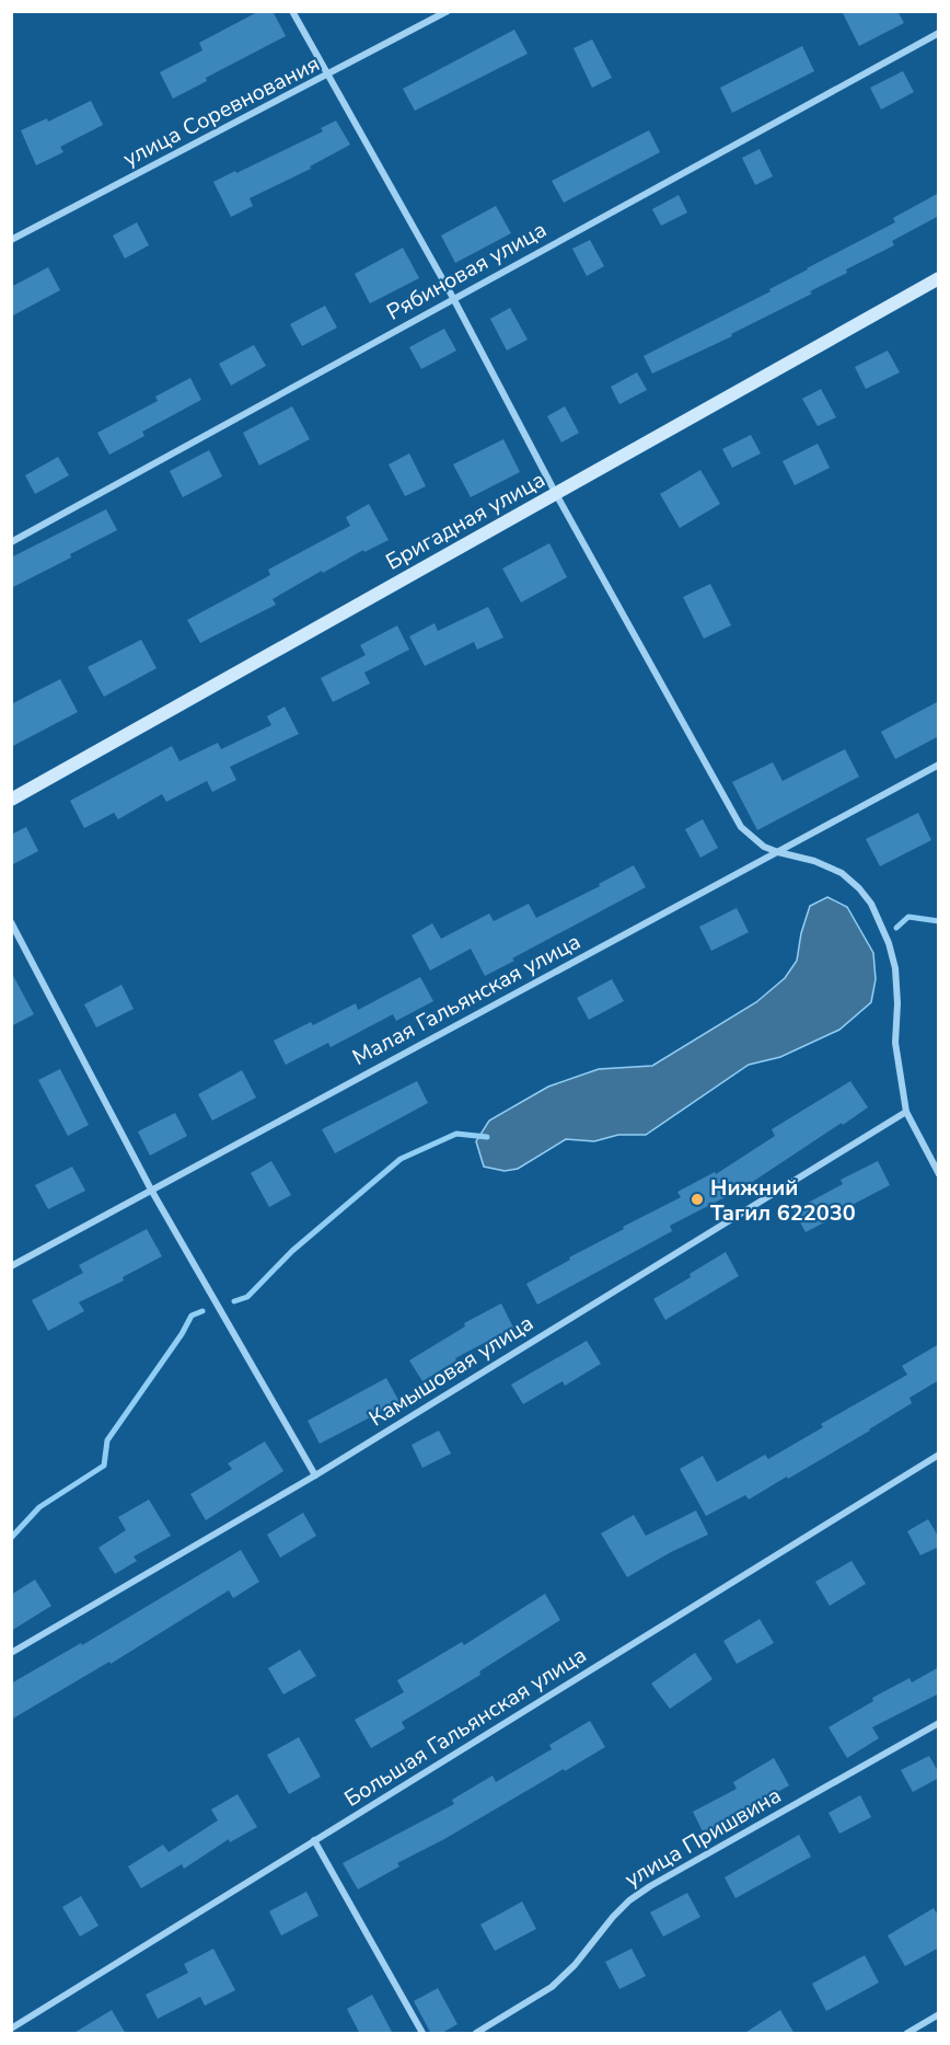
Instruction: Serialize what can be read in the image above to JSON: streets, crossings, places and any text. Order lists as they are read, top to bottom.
{
  "streets": {
    "street": [
      "улица Соревнования",
      "Рябиновая улица",
      "Бригадная улица",
      "Малая Гальянская улица",
      "Камышовая улица",
      "Большая Гальянская улица",
      "улица Пришвина"
    ]
  },
  "places": ["Нижний Тагил 622030"]
}
